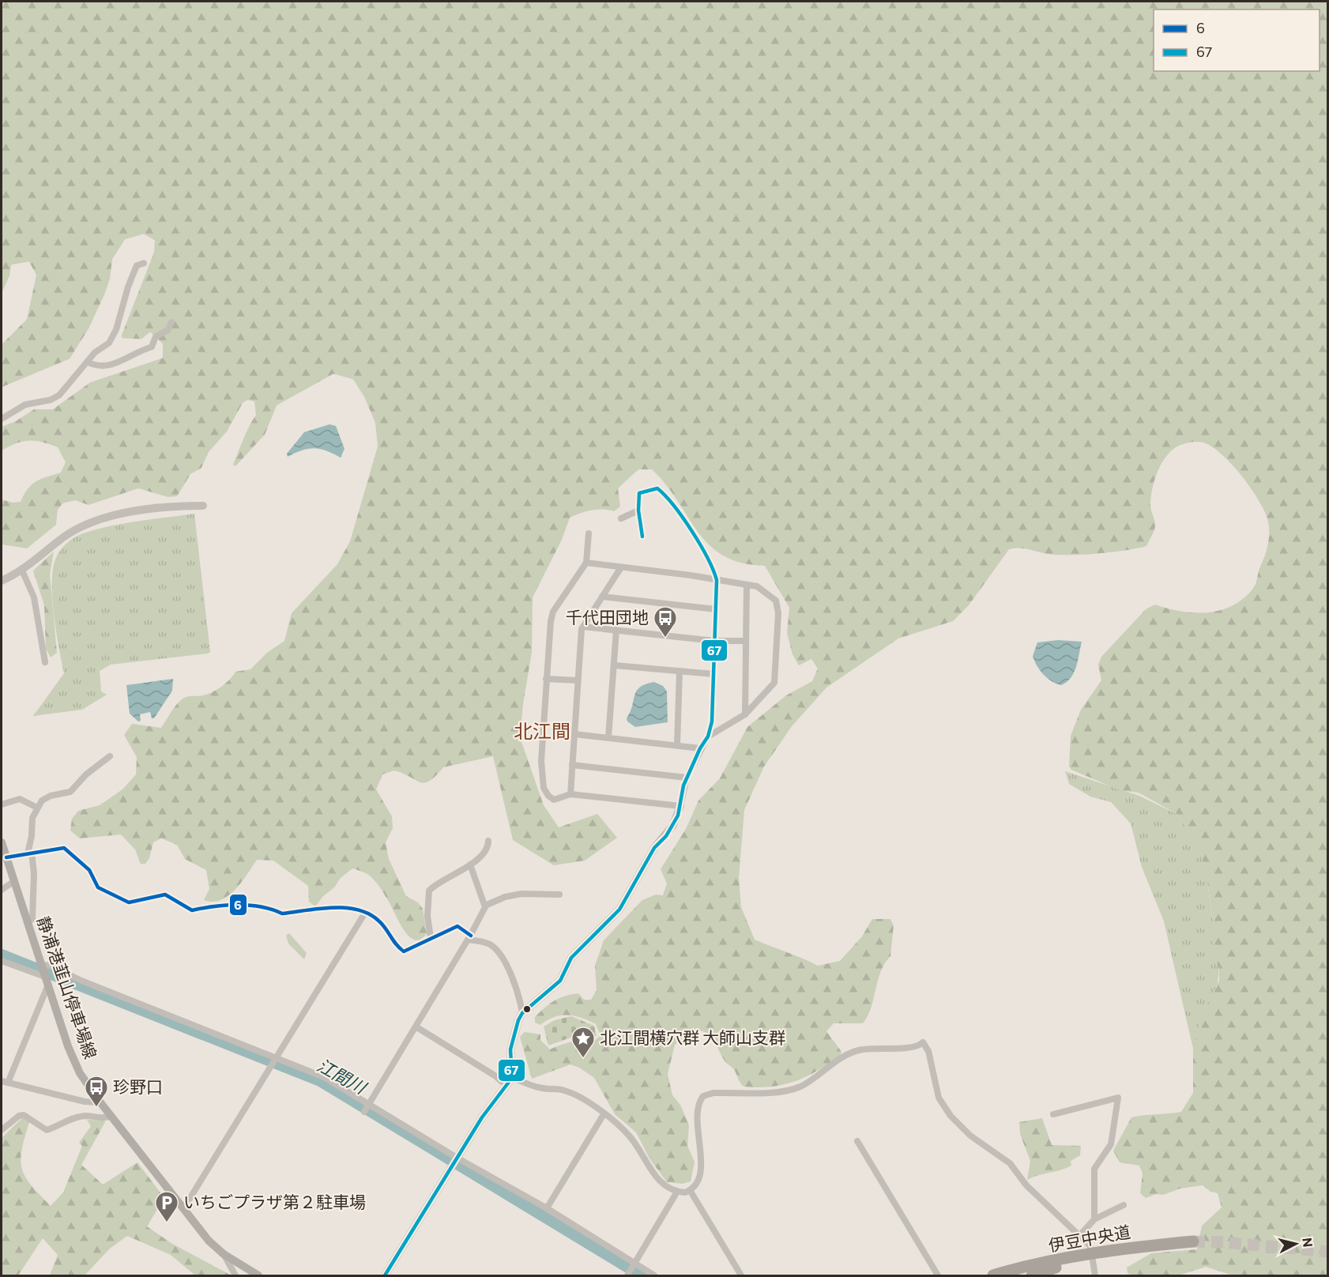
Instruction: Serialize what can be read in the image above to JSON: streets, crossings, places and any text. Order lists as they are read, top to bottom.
{
  "streets": {
    "highway": ["伊豆中央道"],
    "main road": ["静浦港韮山停車場線"]
  },
  "districts": ["北江間"],
  "water": ["江間川"],
  "places": {
    "bus stop": ["千代田団地", "珍野口"],
    "place": ["北江間横穴群 大師山支群"],
    "parking": ["いちごプラザ第２駐車場"]
  },
  "lines": ["transit line 67", "transit line 6"],
  "legend": ["6", "67"],
  "north": "right"
}
